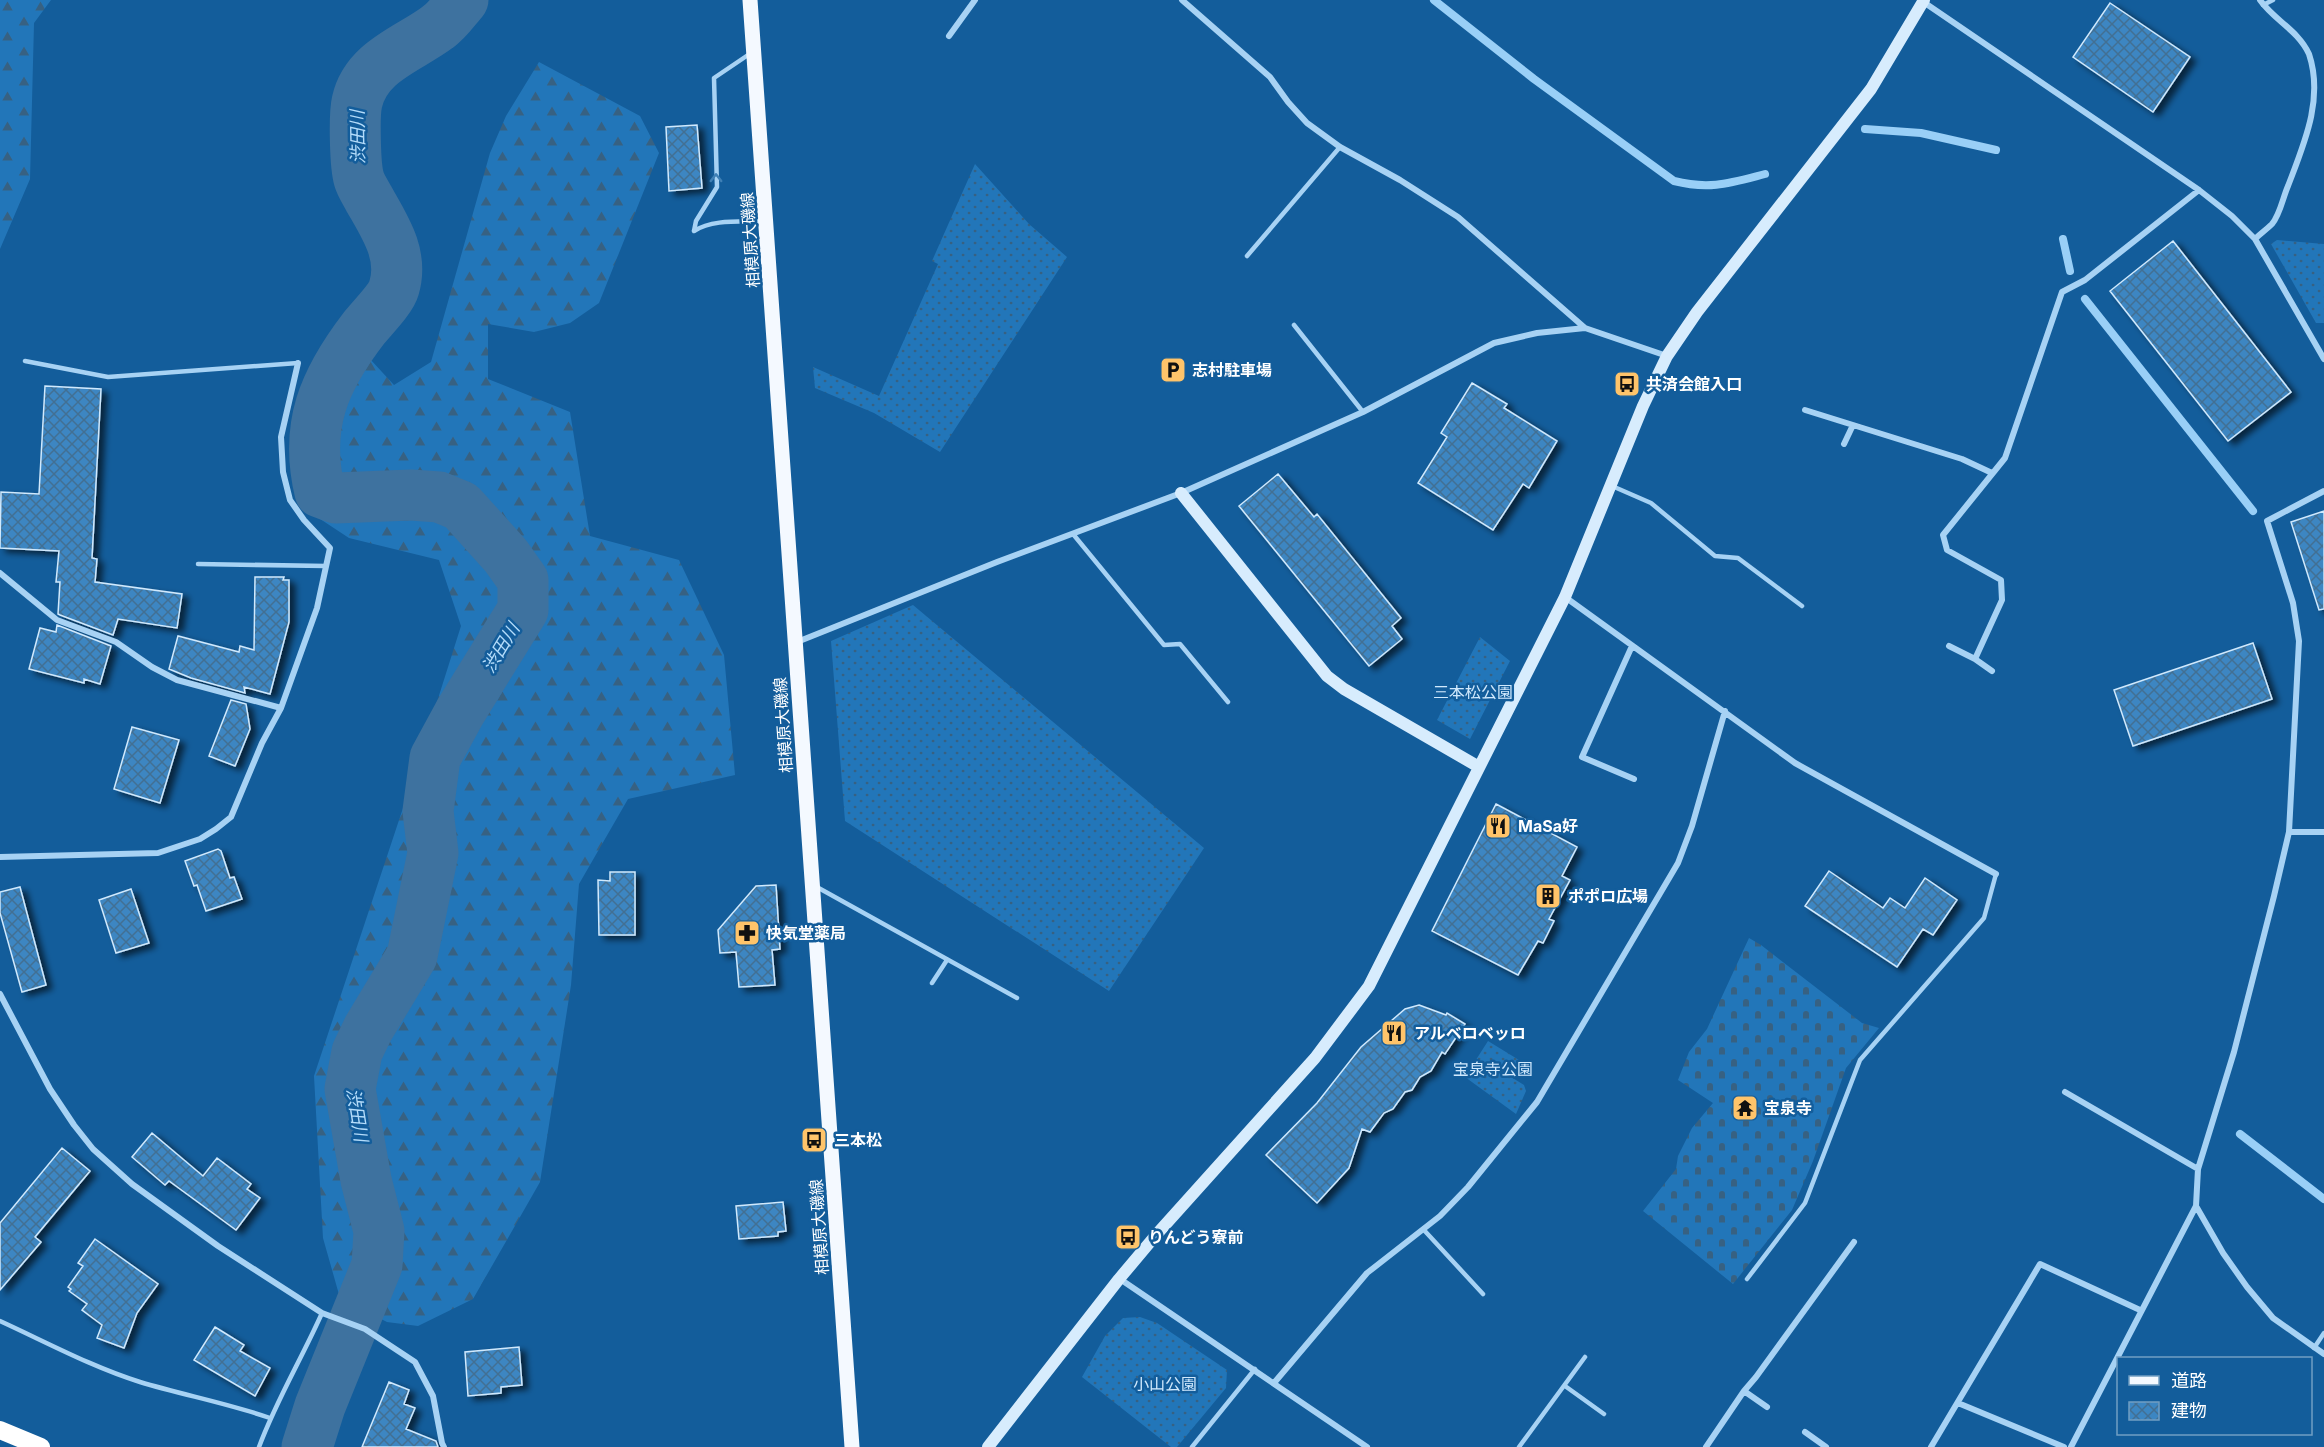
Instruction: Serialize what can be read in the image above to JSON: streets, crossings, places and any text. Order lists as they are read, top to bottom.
{
  "streets": {
    "main road": ["相模原大磯線"]
  },
  "water": ["渋田川"],
  "parks": ["三本松公園", "宝泉寺公園", "小山公園"],
  "places": {
    "parking": ["志村駐車場"],
    "bus stop": ["共済会館入口", "三本松", "りんどう寮前"],
    "restaurant": ["MaSa好", "アルベロベッロ"],
    "building": ["ポポロ広場"],
    "pharmacy": ["快気堂薬局"],
    "temple": ["宝泉寺"]
  },
  "legend": ["道路", "建物"]
}
